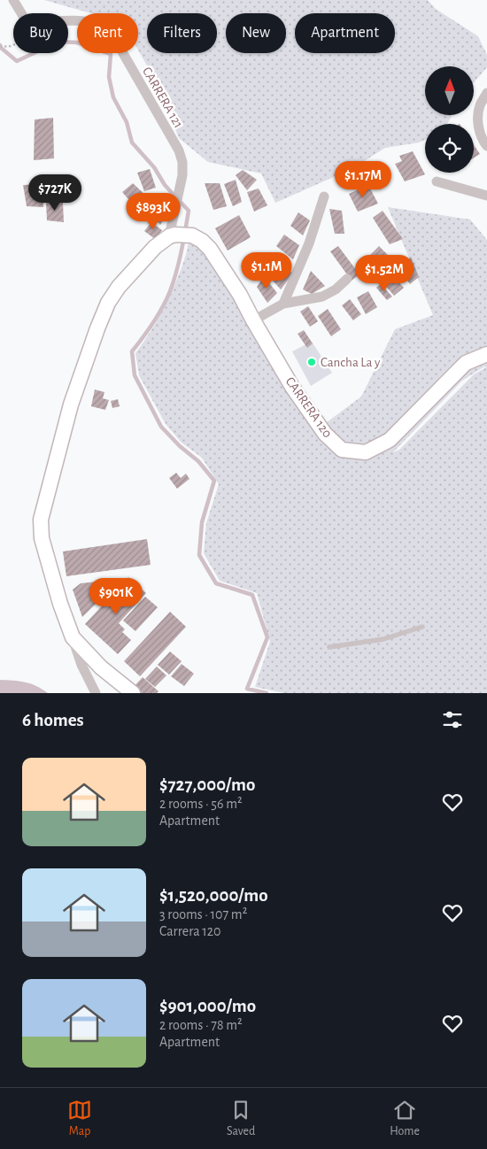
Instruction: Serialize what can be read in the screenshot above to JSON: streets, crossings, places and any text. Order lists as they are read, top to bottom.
{
  "streets": {
    "street": ["CARRERA 121", "CARRERA 120"]
  },
  "crossings": [
    ["CARRERA 121", "CARRERA 120"]
  ],
  "places": ["Cancha La y"],
  "north": "top",
  "page": {
    "chip": [
      "Buy",
      "Rent",
      "Filters",
      "New",
      "Apartment"
    ],
    "price": [
      "$1.17M",
      "$727K",
      "$893K",
      "$1.1M",
      "$1.52M",
      "$901K"
    ],
    "heading": "6 homes",
    "list": [
      {
        "name": "$727,000/mo",
        "note": "2 rooms · 56 m² · Apartment"
      },
      {
        "name": "$1,520,000/mo",
        "note": "3 rooms · 107 m² · Carrera 120"
      },
      {
        "name": "$901,000/mo",
        "note": "2 rooms · 78 m² · Apartment"
      }
    ],
    "tabs": ["Map", "Saved", "Home"]
  }
}
